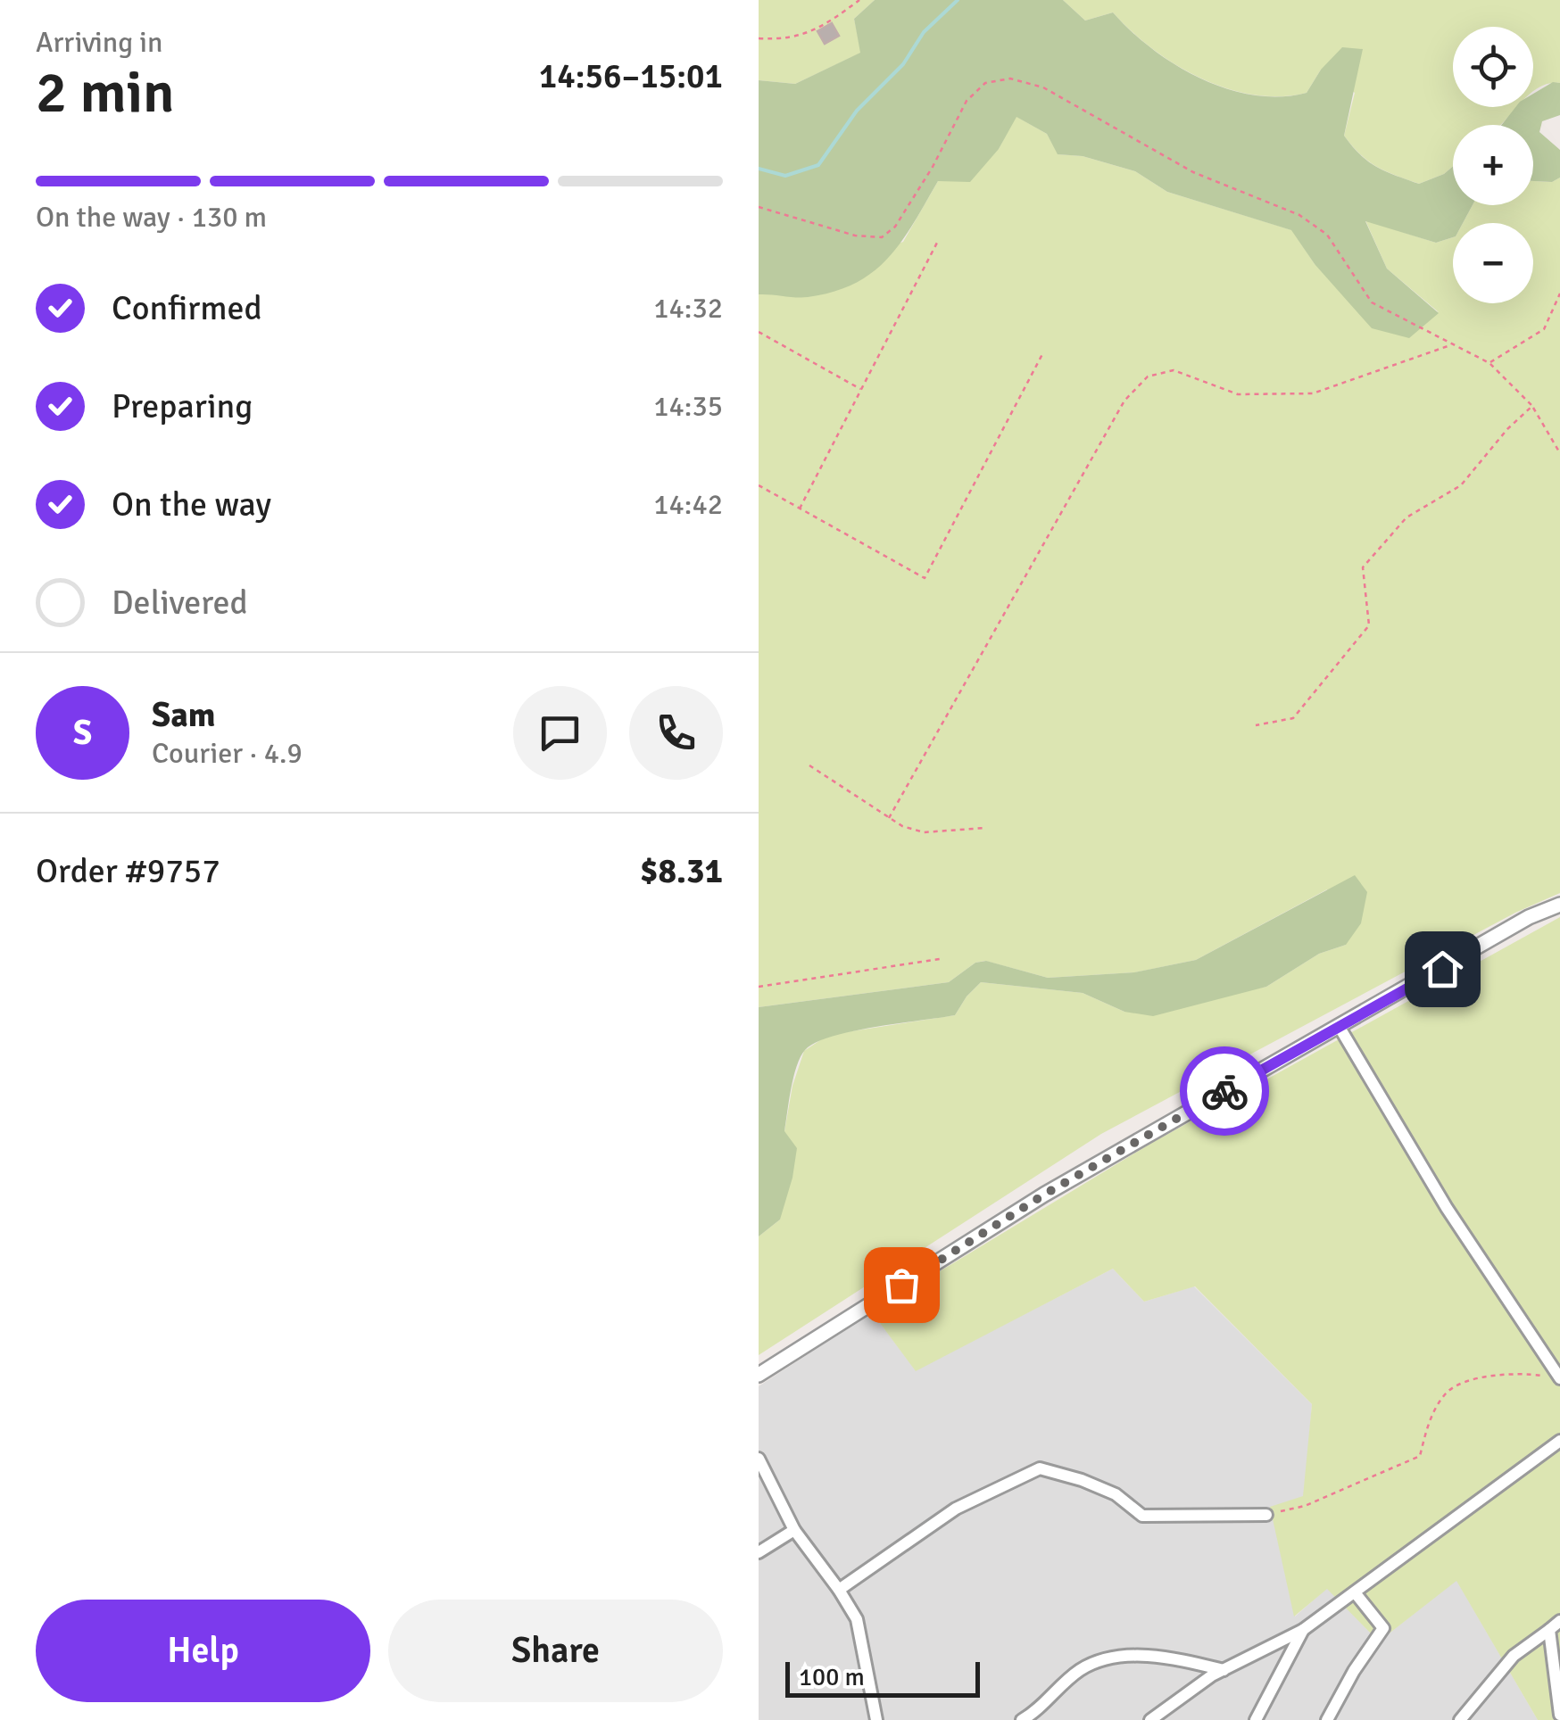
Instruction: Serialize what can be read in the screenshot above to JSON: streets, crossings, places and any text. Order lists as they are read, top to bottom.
{
  "scale_bar": "100 m",
  "page": {
    "heading": ["2 min", "Arriving in", "14:56–15:01"],
    "panel": [
      "Sam",
      "Courier · 4.9",
      "Order #9757",
      "$8.31"
    ],
    "map_buttons": ["+", "−"],
    "bar": "On the way · 130 m",
    "list": [
      ["Confirmed", "14:32"],
      ["Preparing", "14:35"],
      ["On the way", "14:42"],
      "Delivered"
    ],
    "round": "S",
    "buttons": ["Help", "Share"],
    "scale": "100 m"
  }
}
